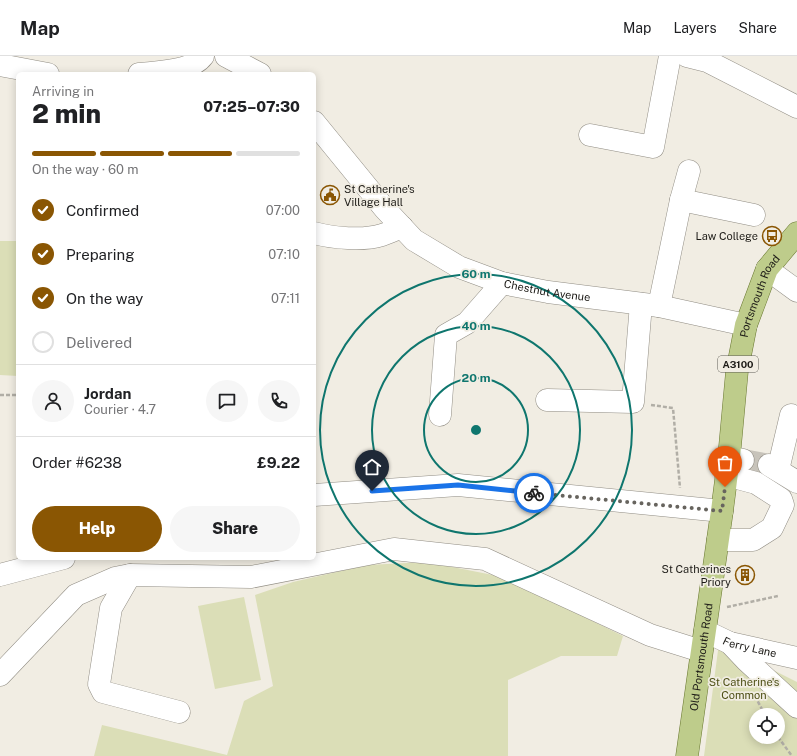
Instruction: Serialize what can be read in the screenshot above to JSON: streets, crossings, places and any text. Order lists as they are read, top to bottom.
{
  "streets": {
    "main road": ["Portsmouth Road", "A3100", "Old Portsmouth Road"],
    "street": ["Chestnut Avenue", "Ferry Lane"]
  },
  "crossings": [
    ["Chestnut Avenue", "Portsmouth Road"],
    ["Portsmouth Road", "Old Portsmouth Road"],
    ["Ferry Lane", "Old Portsmouth Road"]
  ],
  "parks": ["St Catherine's Common"],
  "places": {
    "public building": ["St Catherine's Village Hall"],
    "bus stop": ["Law College"],
    "building": ["St Catherines Priory"]
  },
  "page": {
    "header": "Map",
    "nav": ["Map", "Layers", "Share"],
    "heading": ["2 min", "Arriving in", "07:25–07:30"],
    "panel": [
      "Jordan",
      "Courier · 4.7",
      "Order #6238",
      "£9.22"
    ],
    "bar": "On the way · 60 m",
    "list": [
      ["Confirmed", "07:00"],
      ["Preparing", "07:10"],
      ["On the way", "07:11"],
      "Delivered"
    ],
    "buttons": ["Help", "Share"]
  },
  "rings": ["60 m", "40 m", "20 m"]
}
